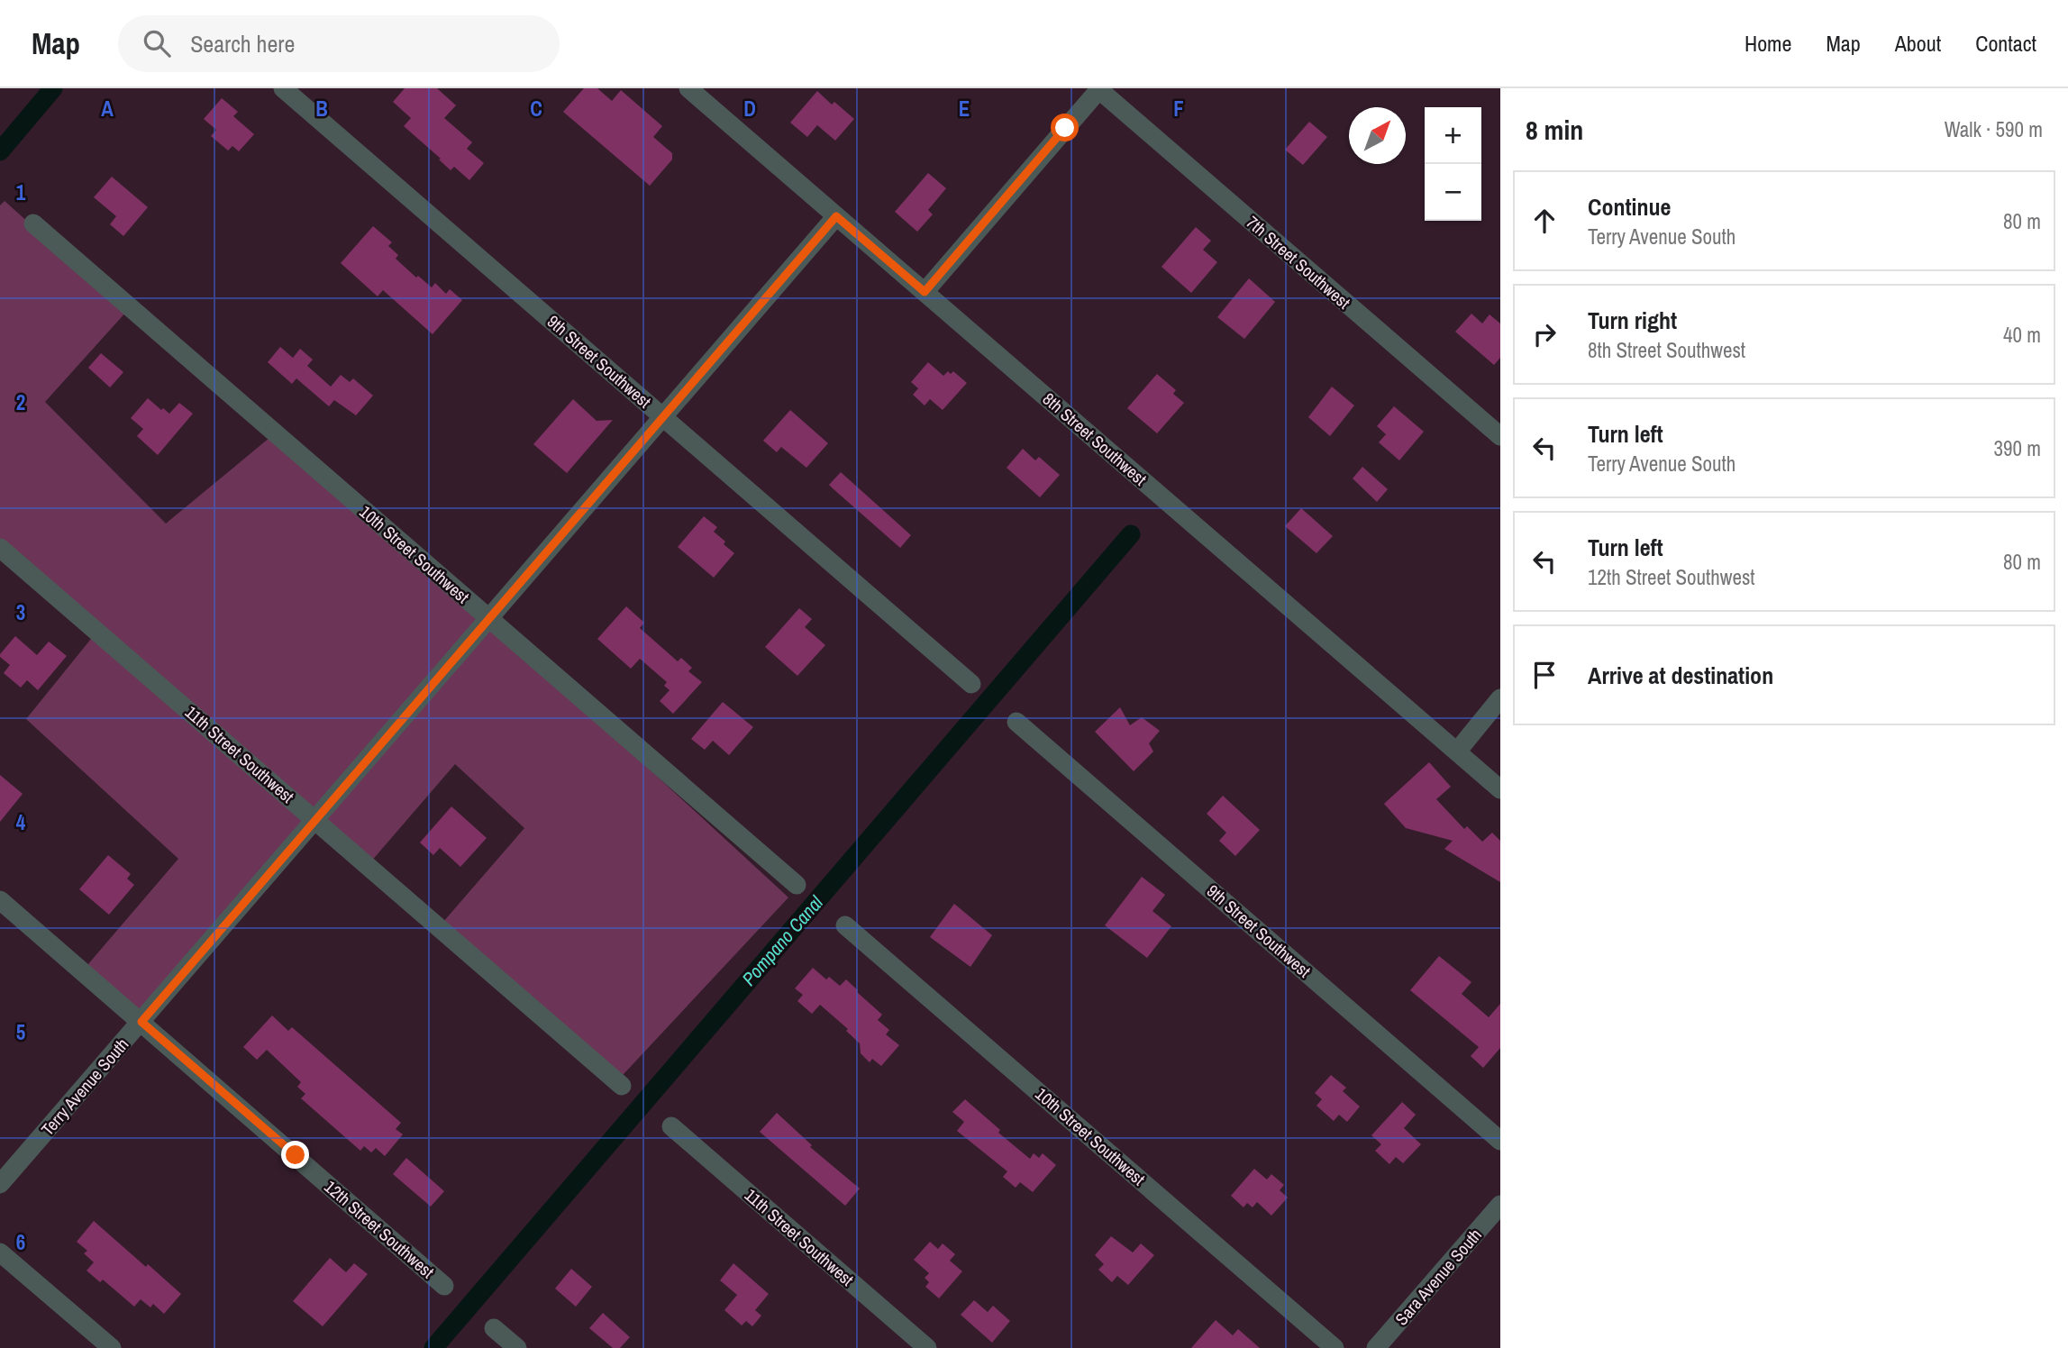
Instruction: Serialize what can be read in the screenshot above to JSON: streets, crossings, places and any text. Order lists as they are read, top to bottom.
{
  "streets": {
    "street": [
      "7th Street Southwest",
      "9th Street Southwest",
      "8th Street Southwest",
      "10th Street Southwest",
      "11th Street Southwest",
      "Terry Avenue South",
      "12th Street Southwest",
      "Sara Avenue South"
    ]
  },
  "crossings": [
    ["9th Street Southwest", "Terry Avenue South"],
    ["8th Street Southwest", "Terry Avenue South"],
    ["10th Street Southwest", "Terry Avenue South"],
    ["11th Street Southwest", "Terry Avenue South"],
    ["Terry Avenue South", "12th Street Southwest"]
  ],
  "water": ["Pompano Canal"],
  "north": "top right",
  "page": {
    "header": "Map",
    "search": "Search here",
    "nav": [
      "Home",
      "Map",
      "About",
      "Contact"
    ],
    "heading": ["8 min", "Walk · 590 m"],
    "map_buttons": ["+", "−"],
    "list": [
      ["Continue", "Terry Avenue South", "80 m"],
      ["Turn right", "8th Street Southwest", "40 m"],
      ["Turn left", "Terry Avenue South", "390 m"],
      ["Turn left", "12th Street Southwest", "80 m"],
      "Arrive at destination"
    ]
  },
  "grid": {
    "columns": [
      "A",
      "B",
      "C",
      "D",
      "E",
      "F"
    ],
    "rows": [
      "1",
      "2",
      "3",
      "4",
      "5",
      "6"
    ]
  }
}
